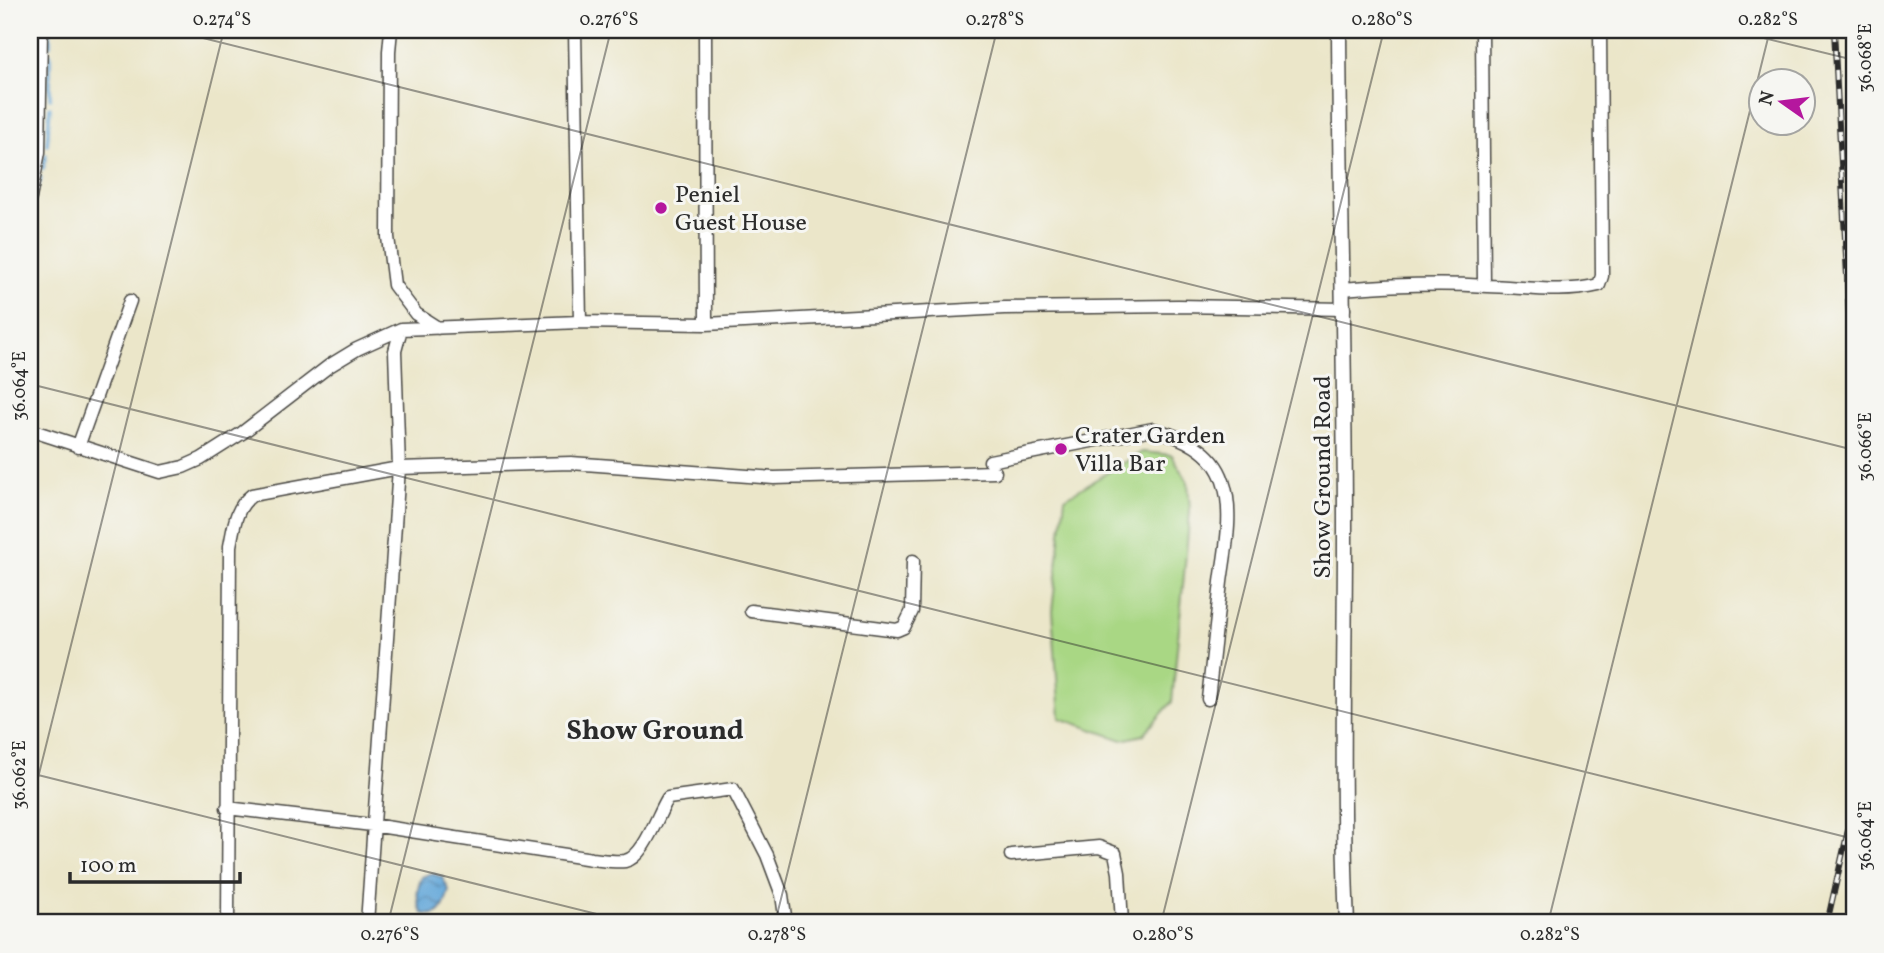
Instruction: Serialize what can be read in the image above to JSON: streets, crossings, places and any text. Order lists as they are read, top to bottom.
{
  "streets": {
    "main road": ["Show Ground Road"]
  },
  "districts": ["Show Ground"],
  "places": ["Peniel Guest House", "Crater Garden Villa Bar"],
  "scale_bar": "100 m",
  "north": "left",
  "coordinates": [
    "0.274°S",
    "0.276°S",
    "0.278°S",
    "0.280°S",
    "0.282°S",
    "36.068°E",
    "36.064°E",
    "36.066°E",
    "36.062°E"
  ]
}
